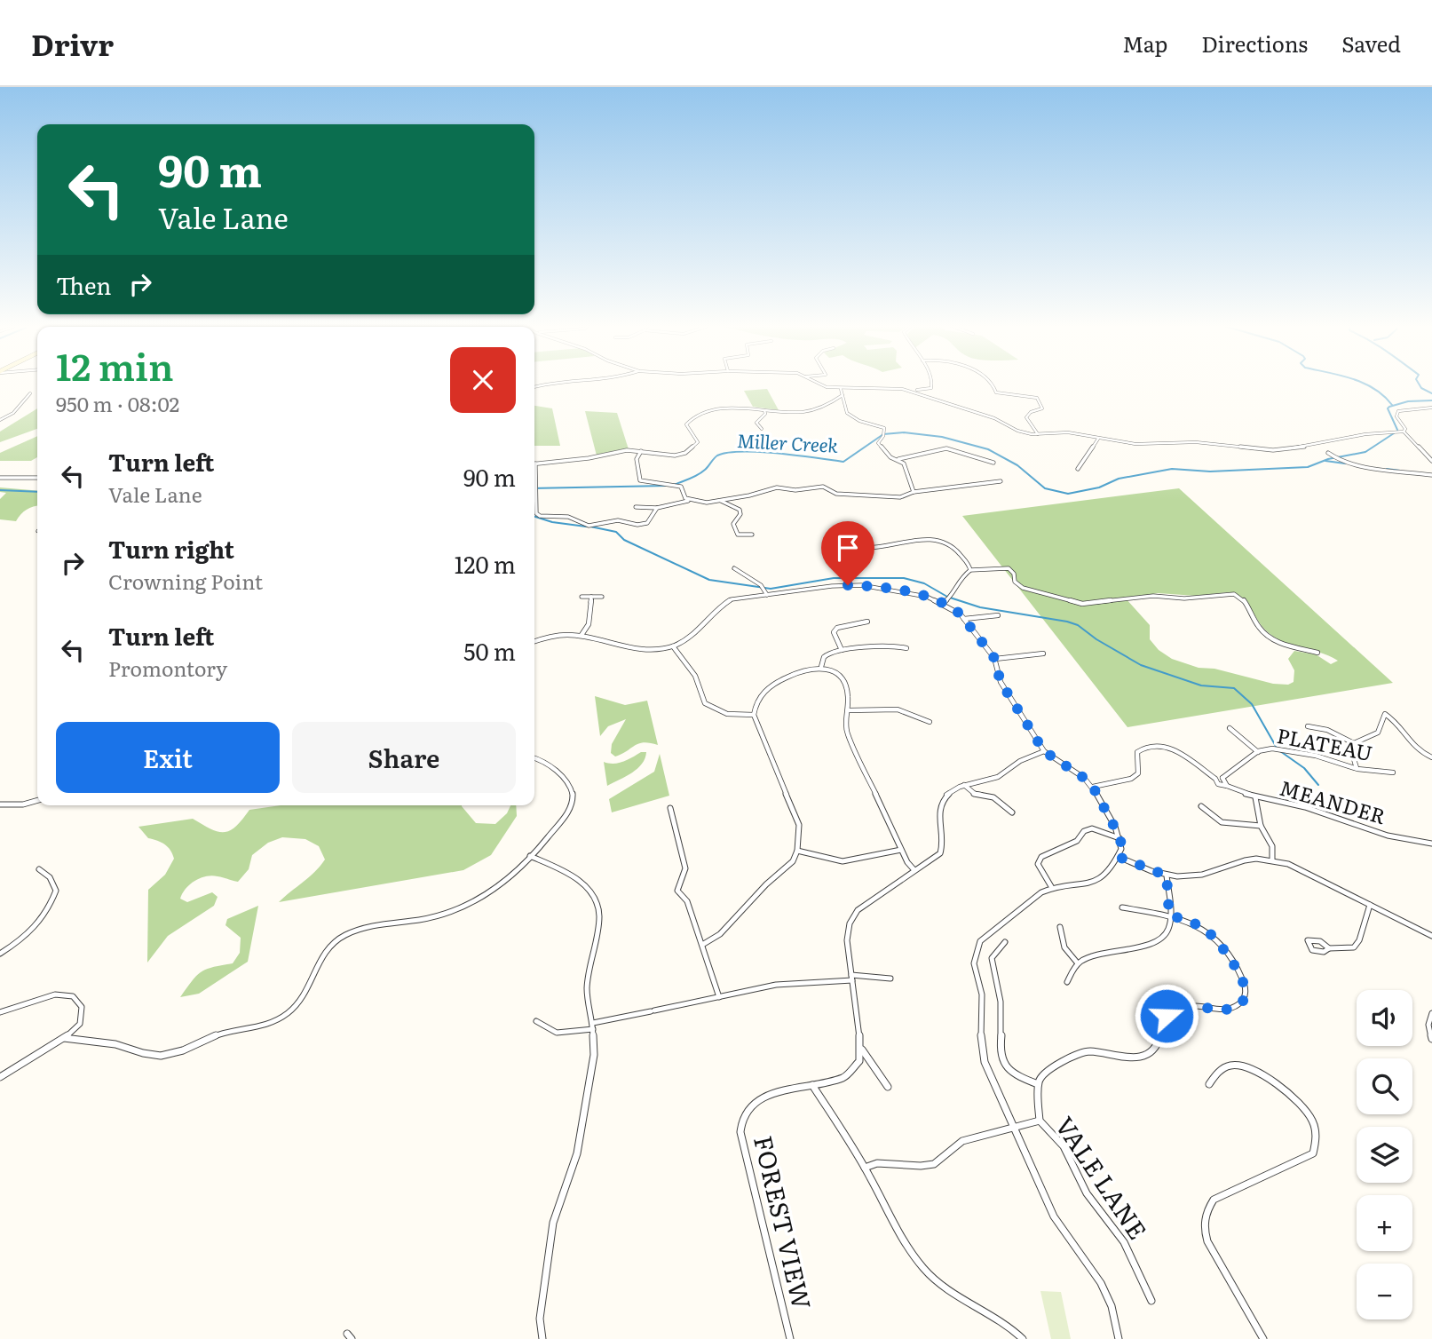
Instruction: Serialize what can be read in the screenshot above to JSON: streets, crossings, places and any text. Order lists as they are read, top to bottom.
{
  "streets": {
    "street": [
      "PLATEAU",
      "MEANDER",
      "VALE LANE",
      "FOREST VIEW"
    ]
  },
  "water": ["Miller Creek"],
  "page": {
    "header": "Drivr",
    "nav": ["Map", "Directions", "Saved"],
    "turn": ["90 m", "Vale Lane"],
    "then": "Then",
    "heading": ["12 min", "950 m · 08:02"],
    "list": [
      {
        "name": "Turn left",
        "note": "Vale Lane",
        "value": "90 m"
      },
      {
        "name": "Turn right",
        "note": "Crowning Point",
        "value": "120 m"
      },
      {
        "name": "Turn left",
        "note": "Promontory",
        "value": "50 m"
      }
    ],
    "buttons": ["Exit", "Share"],
    "map_buttons": ["+", "−"]
  }
}
